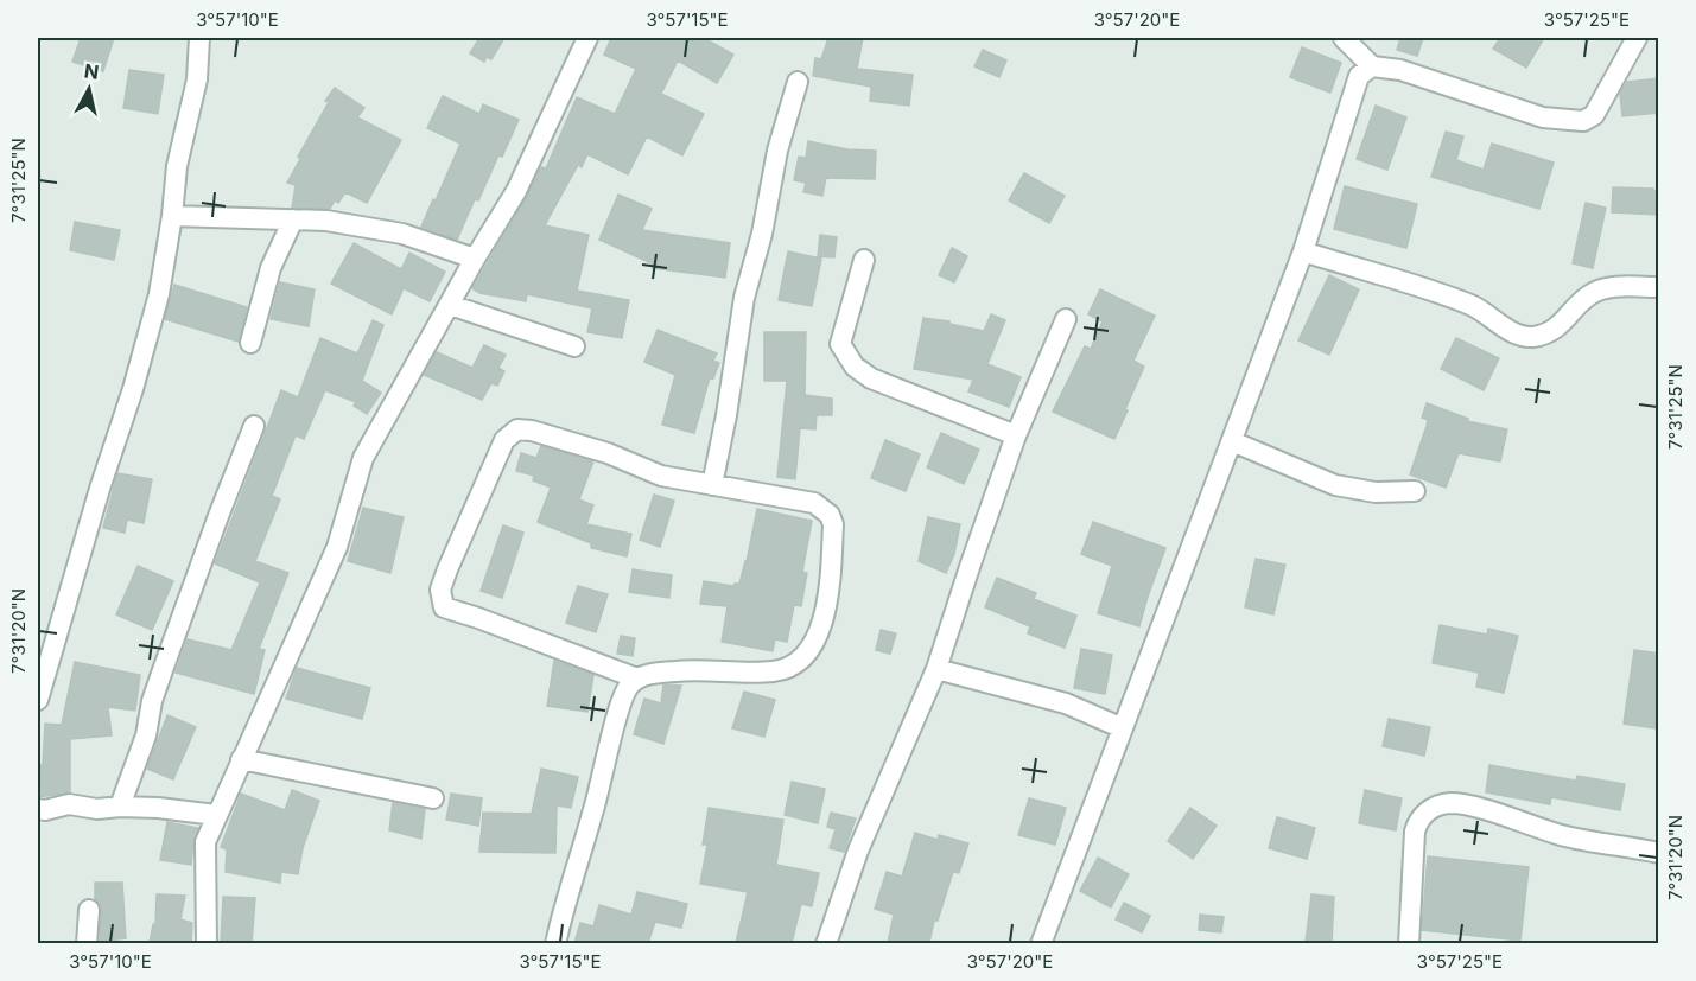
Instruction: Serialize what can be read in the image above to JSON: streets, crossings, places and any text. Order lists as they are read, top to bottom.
{
  "north": "top",
  "coordinates": [
    "3°57'10\"E",
    "3°57'15\"E",
    "3°57'20\"E",
    "3°57'25\"E",
    "7°31'25\"N",
    "7°31'20\"N"
  ]
}
